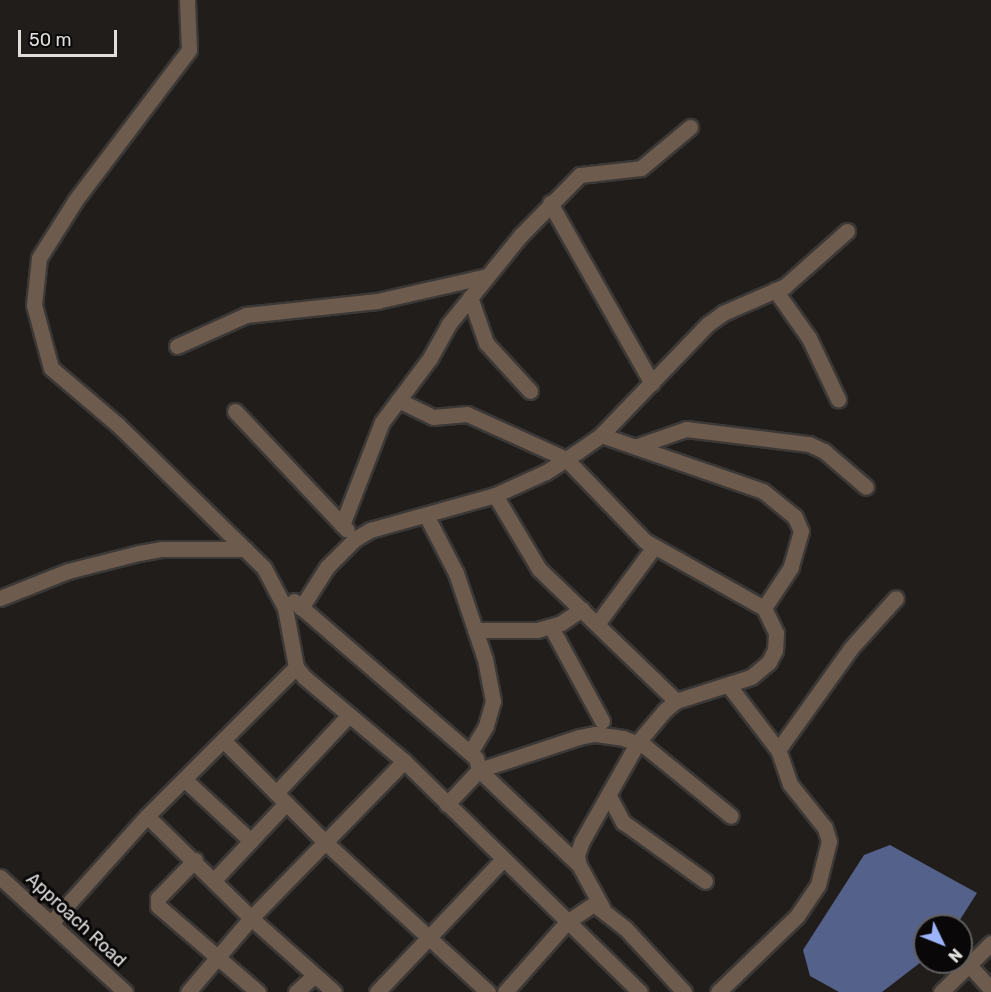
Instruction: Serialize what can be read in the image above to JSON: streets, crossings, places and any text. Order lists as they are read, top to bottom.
{
  "streets": {
    "street": ["Approach Road"]
  },
  "scale_bar": "50 m",
  "north": "bottom right"
}
